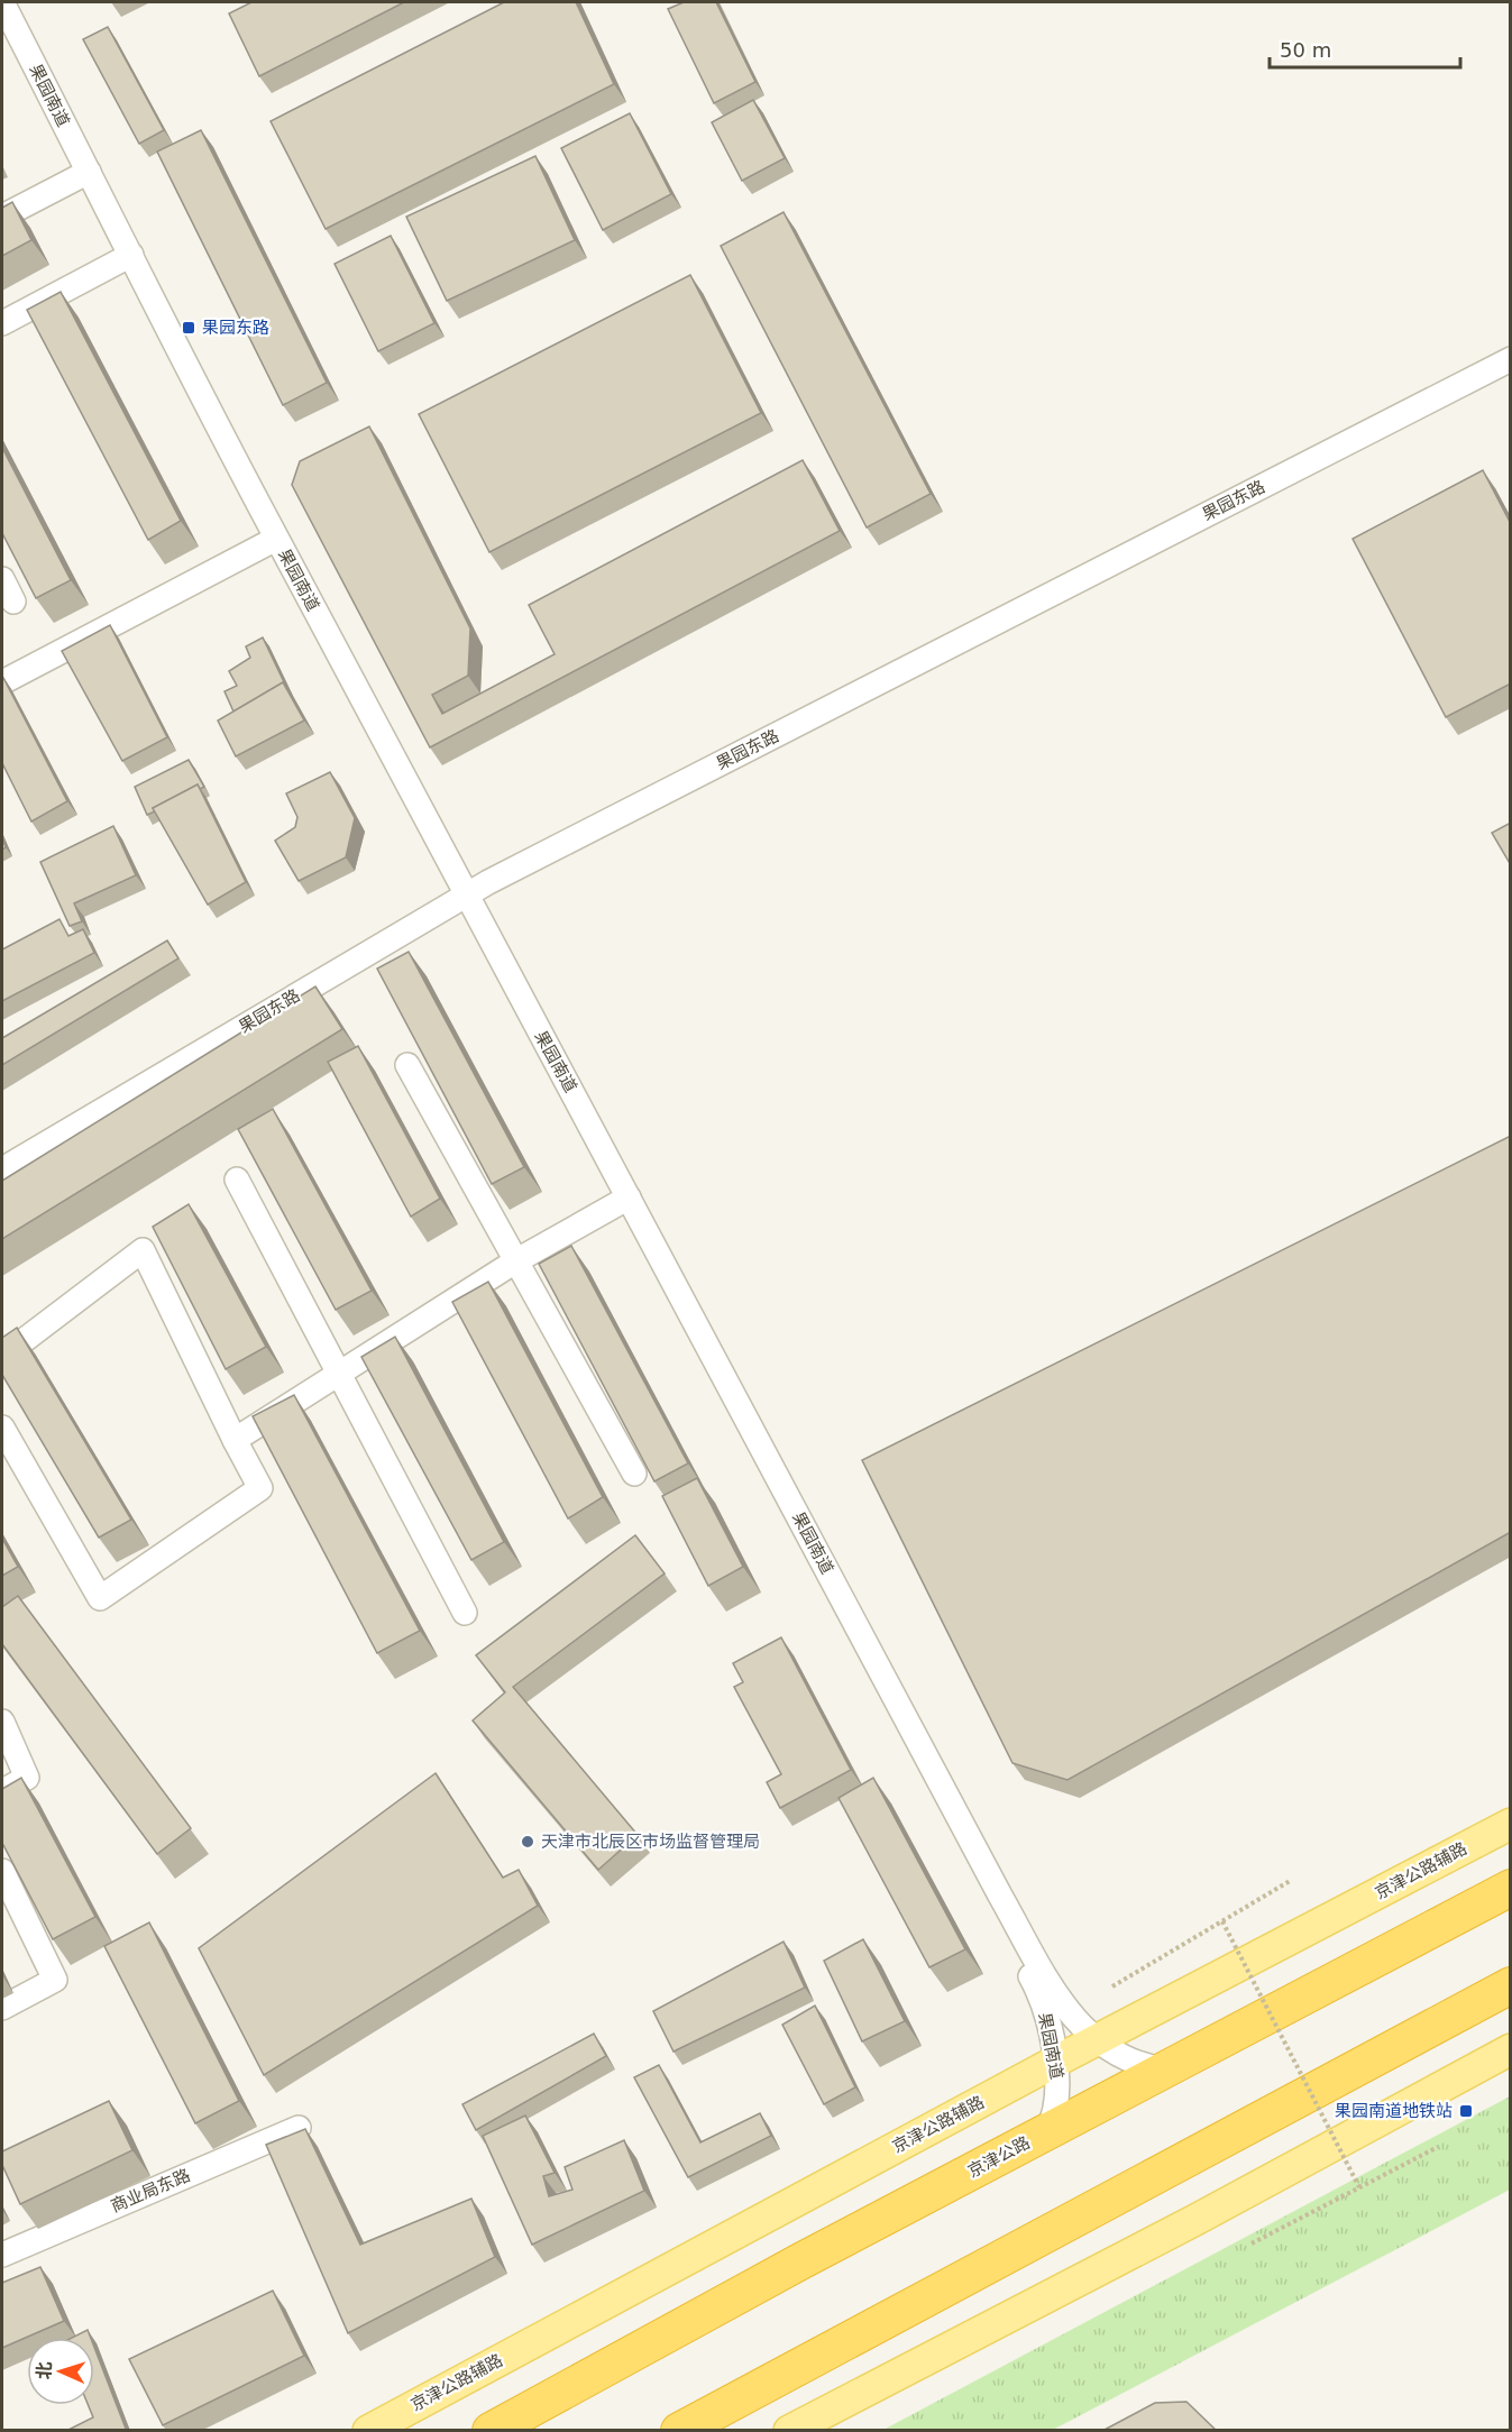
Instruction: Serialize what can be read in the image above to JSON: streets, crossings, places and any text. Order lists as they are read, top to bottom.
{
  "streets": {
    "highway": ["京津公路"],
    "main road": ["京津公路辅路"],
    "street": ["果园南道", "果园东路", "商业局东路"]
  },
  "crossings": [
    ["果园南道", "果园东路"],
    ["果园南道", "京津公路辅路"],
    ["果园南道", "京津公路"]
  ],
  "places": {
    "transit": ["果园东路", "果园南道地铁站"],
    "other": ["天津市北辰区市场监督管理局"]
  },
  "scale_bar": "50 m",
  "north": "left"
}
